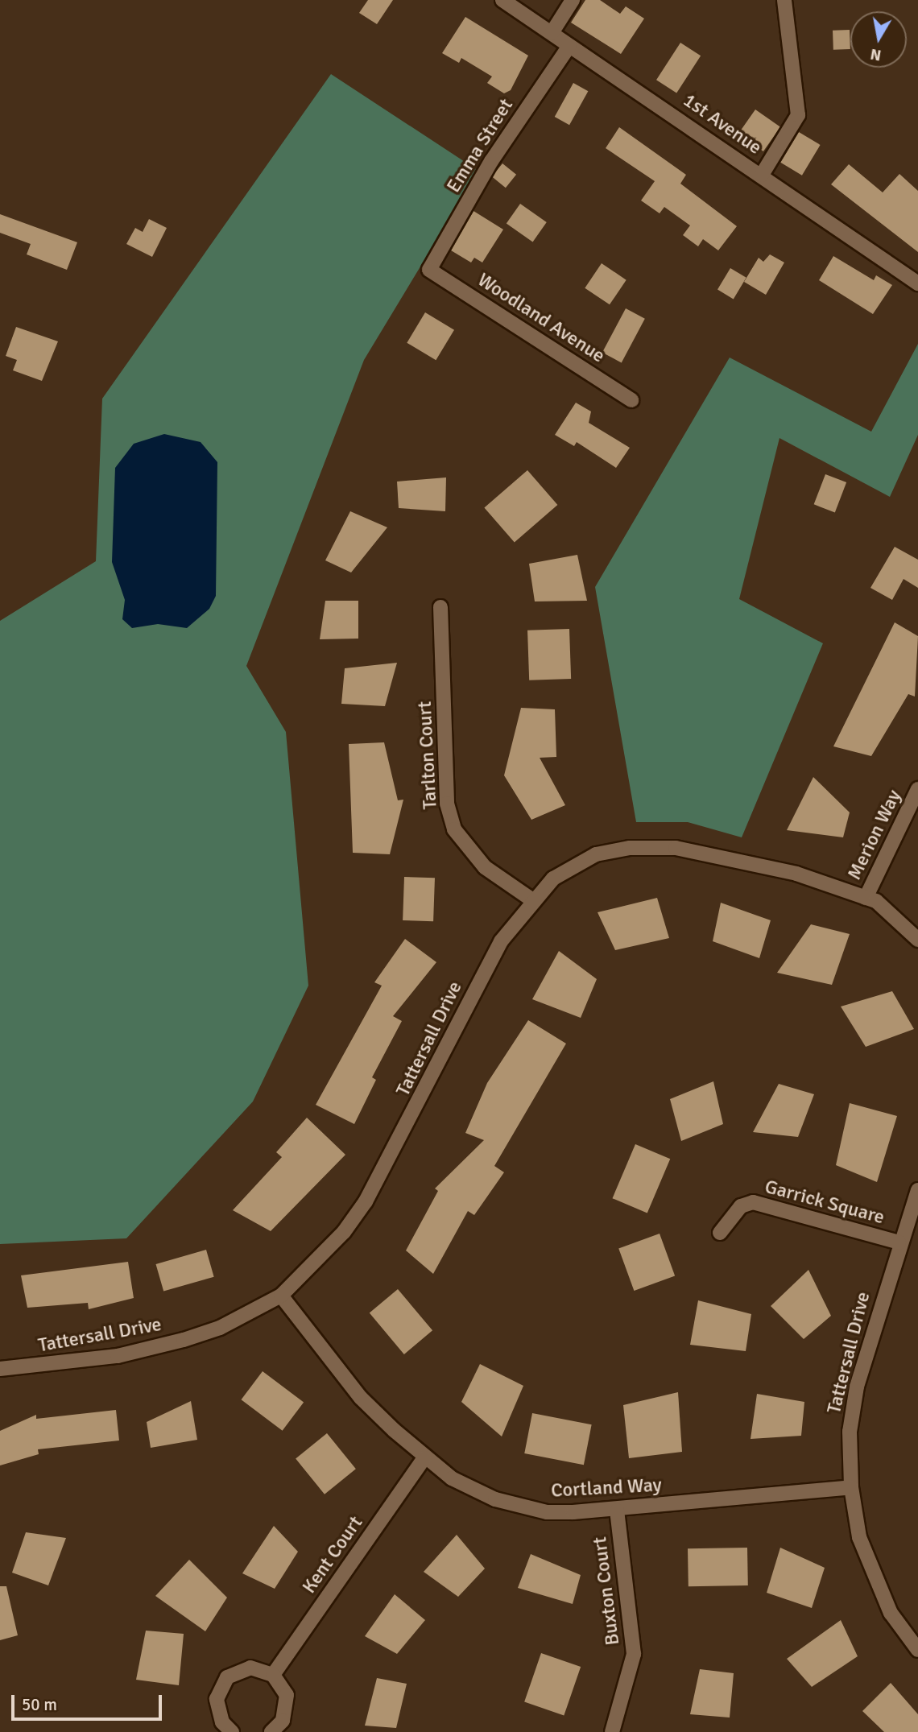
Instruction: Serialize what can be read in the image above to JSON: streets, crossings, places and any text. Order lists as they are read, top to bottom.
{
  "streets": {
    "street": [
      "1st Avenue",
      "Emma Street",
      "Woodland Avenue",
      "Tarlton Court",
      "Merion Way",
      "Tattersall Drive",
      "Garrick Square",
      "Cortland Way",
      "Kent Court",
      "Buxton Court"
    ]
  },
  "crossings": [
    ["1st Avenue", "Emma Street"],
    ["Emma Street", "Woodland Avenue"],
    ["Tarlton Court", "Tattersall Drive"],
    ["Merion Way", "Tattersall Drive"],
    ["Tattersall Drive", "Garrick Square"],
    ["Tattersall Drive", "Cortland Way"],
    ["Cortland Way", "Kent Court"],
    ["Cortland Way", "Buxton Court"]
  ],
  "scale_bar": "50 m",
  "north": "bottom"
}
